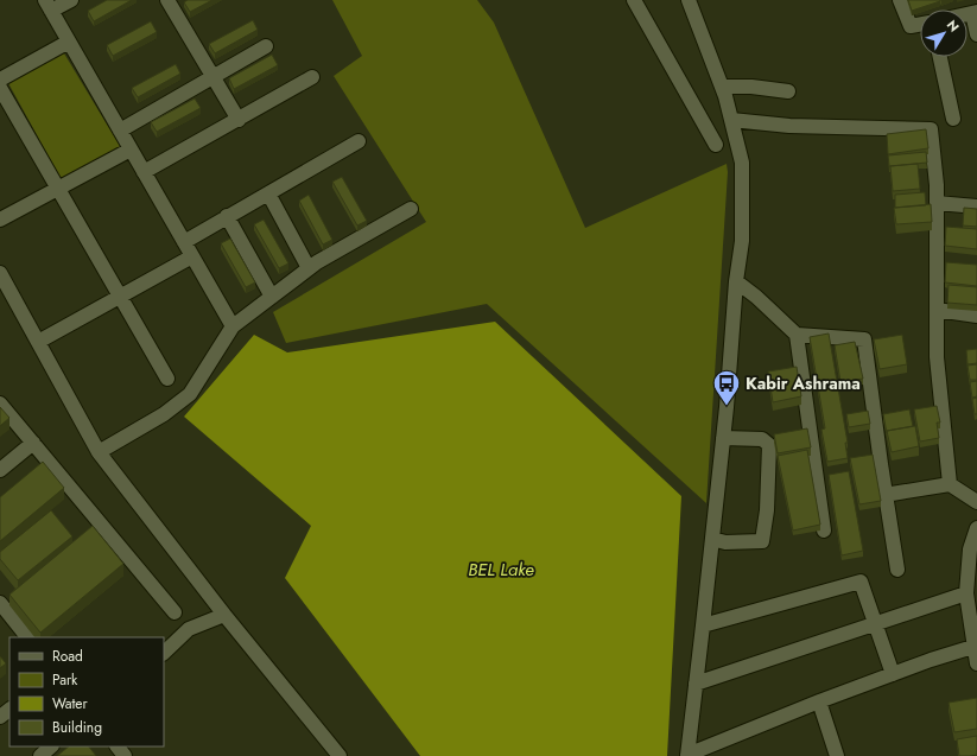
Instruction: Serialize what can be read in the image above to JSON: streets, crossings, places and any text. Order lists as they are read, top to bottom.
{
  "water": ["BEL Lake"],
  "places": {
    "bus stop": ["Kabir Ashrama"]
  },
  "legend": [
    "Road",
    "Park",
    "Water",
    "Building"
  ],
  "north": "top right"
}
